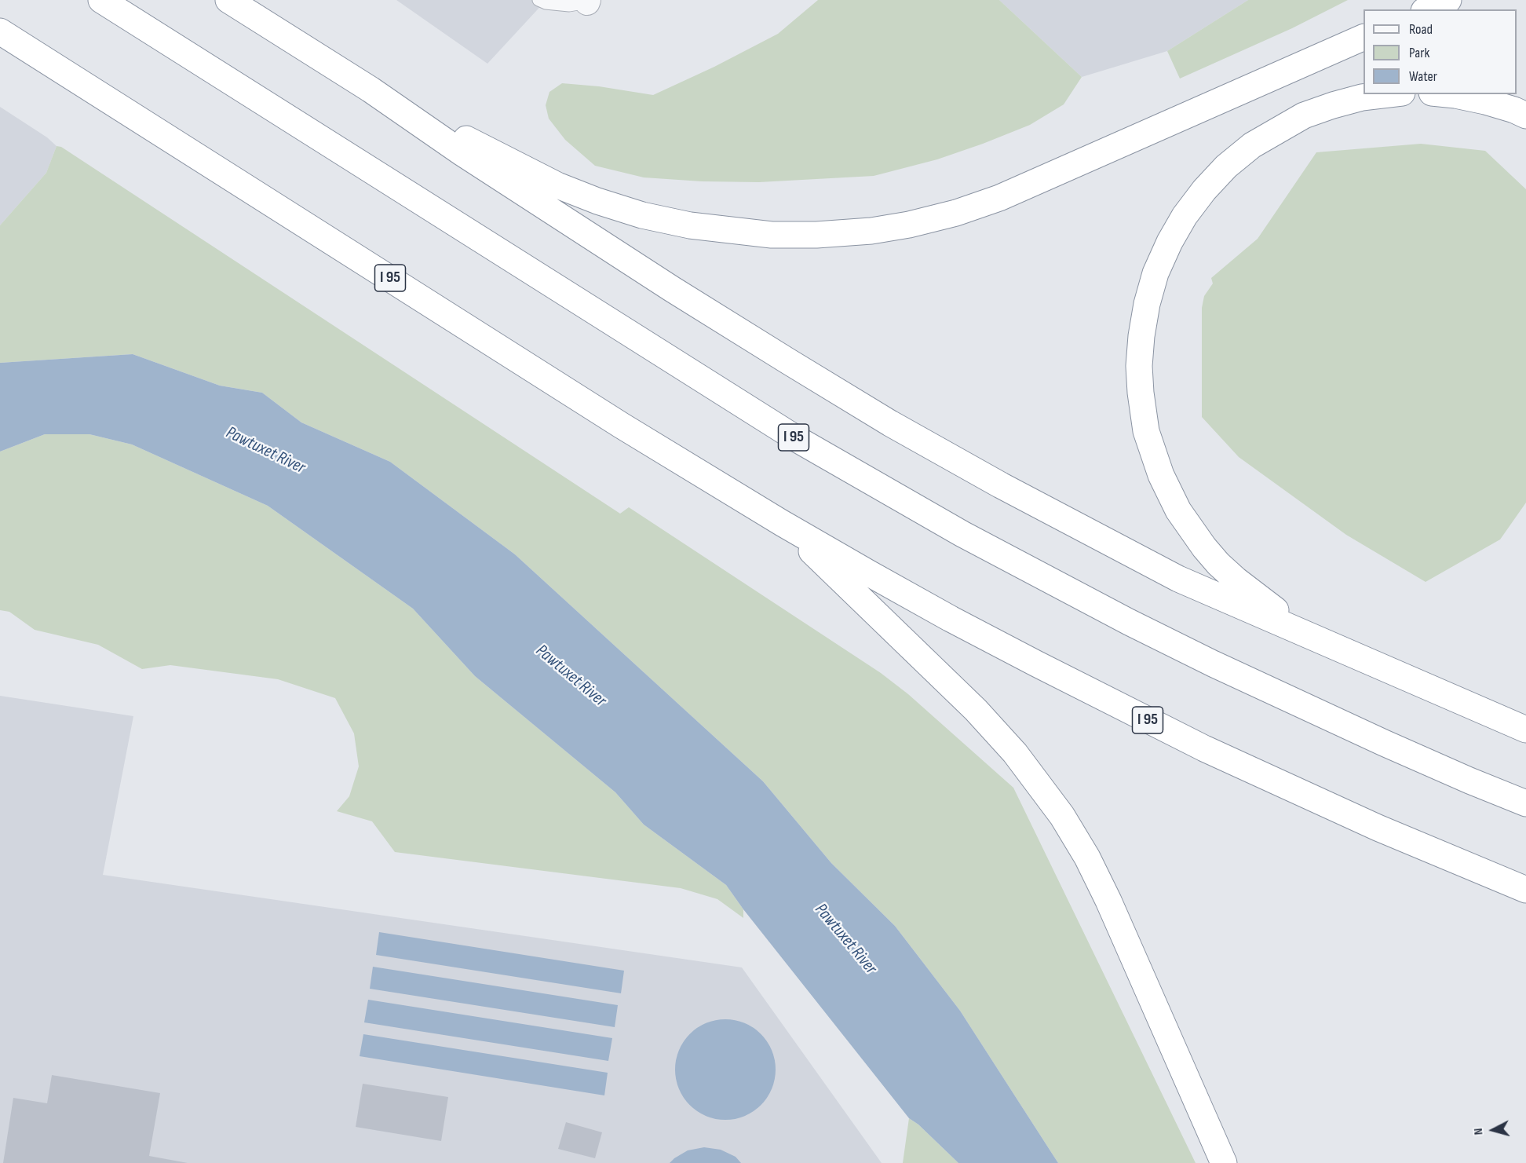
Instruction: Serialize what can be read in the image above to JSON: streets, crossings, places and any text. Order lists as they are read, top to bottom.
{
  "streets": {
    "highway": ["I 95"]
  },
  "water": ["Pawtuxet River"],
  "legend": ["Road", "Park", "Water"],
  "north": "left"
}
